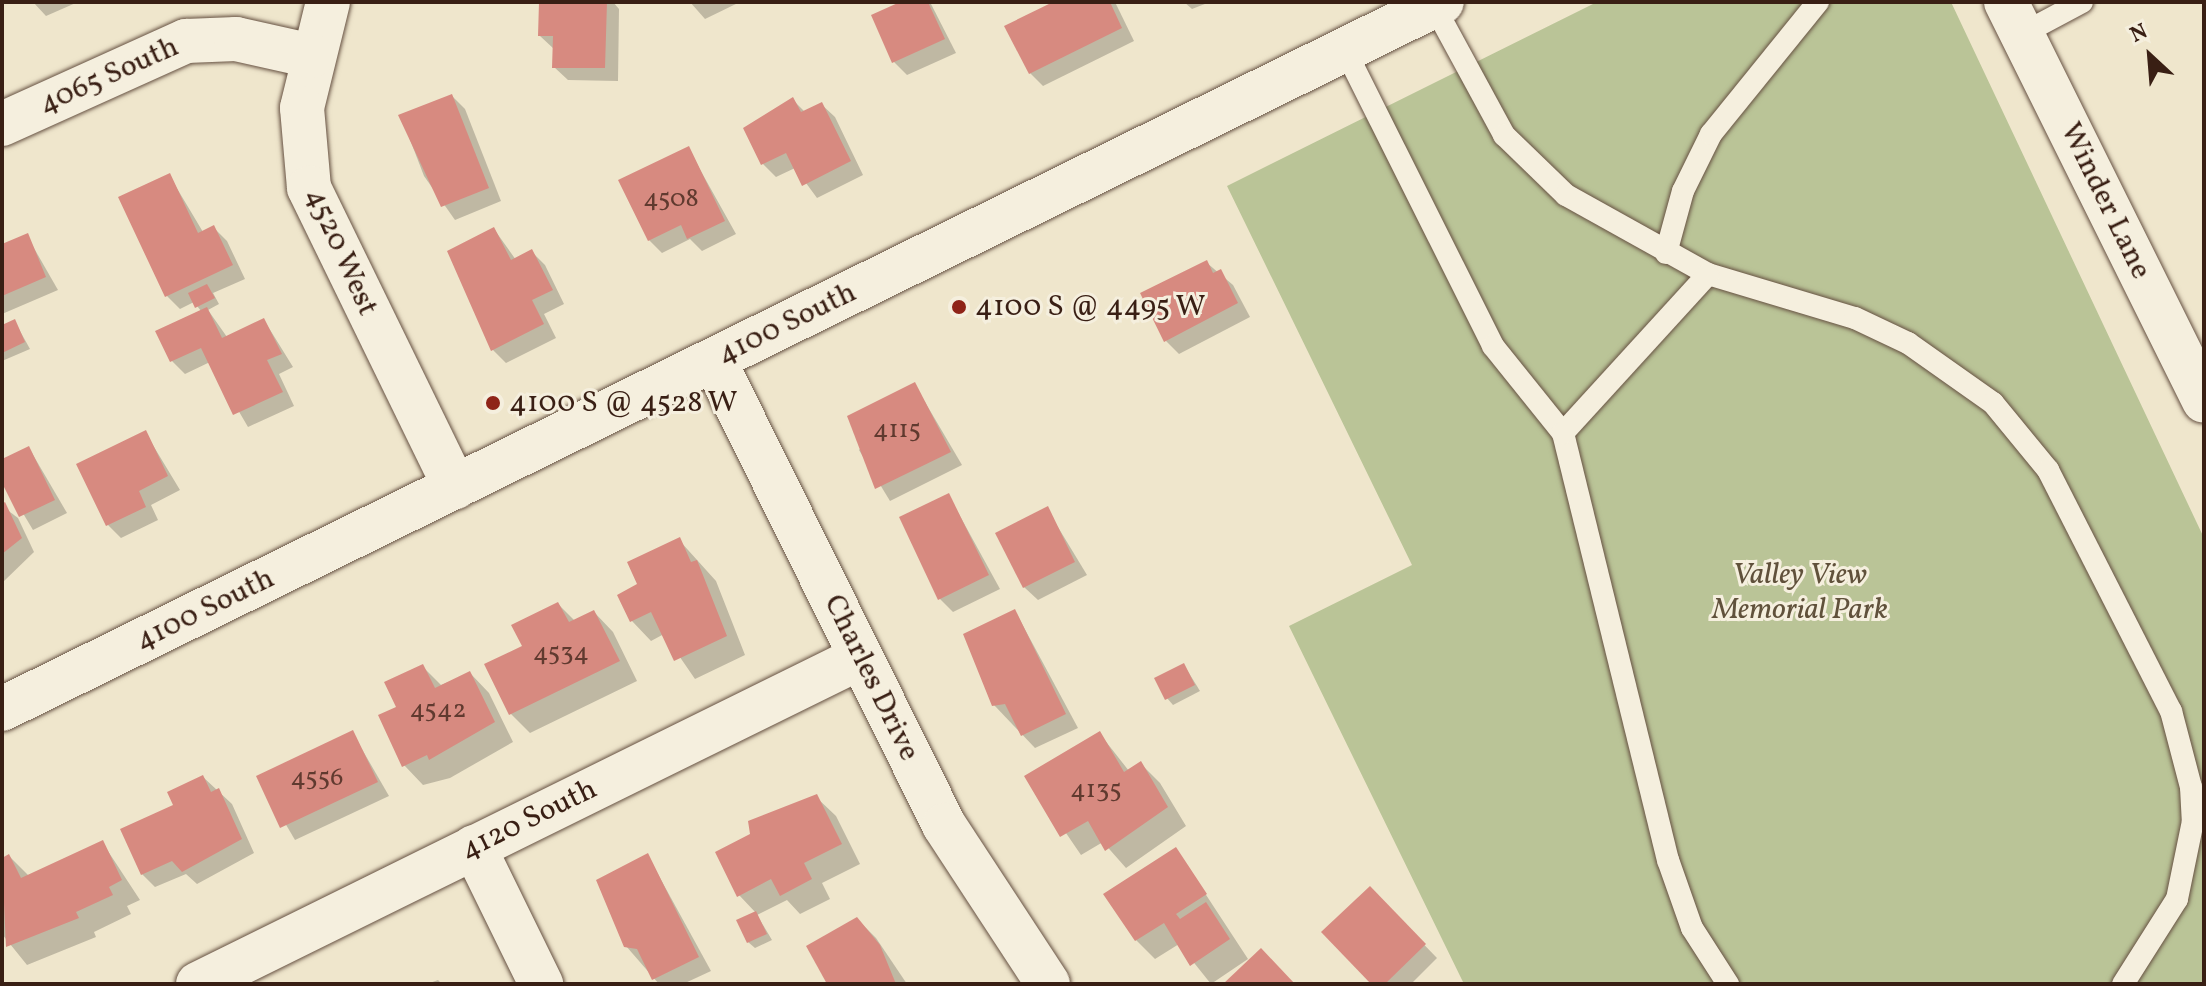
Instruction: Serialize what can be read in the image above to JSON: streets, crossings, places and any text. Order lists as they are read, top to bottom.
{
  "streets": {
    "street": [
      "4065 South",
      "Winder Lane",
      "4520 West",
      "4100 South",
      "Charles Drive",
      "4120 South"
    ]
  },
  "crossings": [
    ["4065 South", "4520 West"],
    ["4520 West", "4100 South"],
    ["4100 South", "Charles Drive"],
    ["Charles Drive", "4120 South"]
  ],
  "parks": ["Valley View Memorial Park"],
  "places": ["4100 S @ 4495 W", "4100 S @ 4528 W"],
  "house_numbers": [
    "4508",
    "4115",
    "4534",
    "4542",
    "4556",
    "4135"
  ],
  "north": "top left"
}
